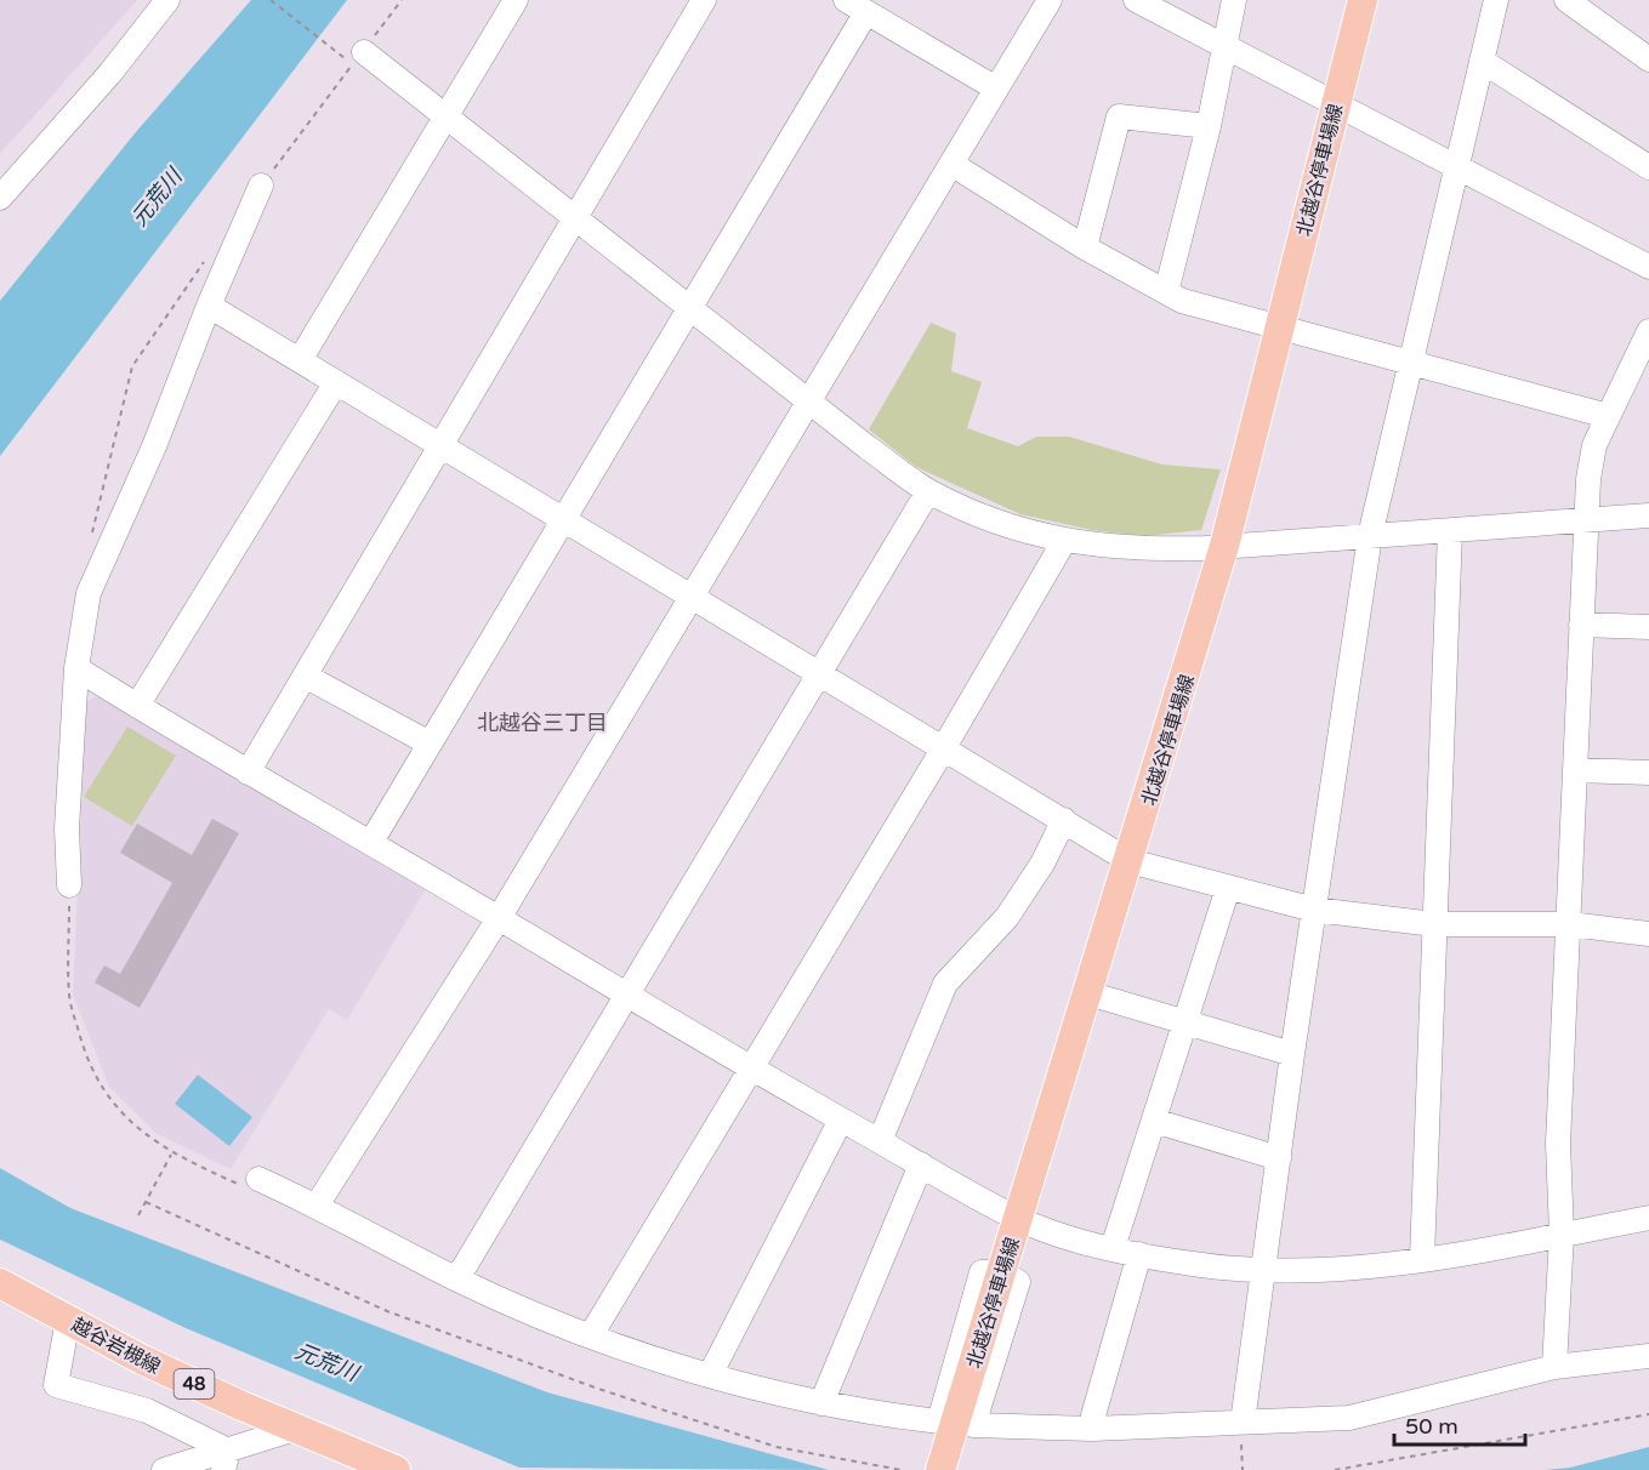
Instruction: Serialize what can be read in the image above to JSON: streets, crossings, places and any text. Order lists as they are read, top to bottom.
{
  "streets": {
    "main road": ["北越谷停車場線", "越谷岩槻線", "48"]
  },
  "districts": ["北越谷三丁目"],
  "water": ["元荒川"],
  "scale_bar": "50 m"
}
